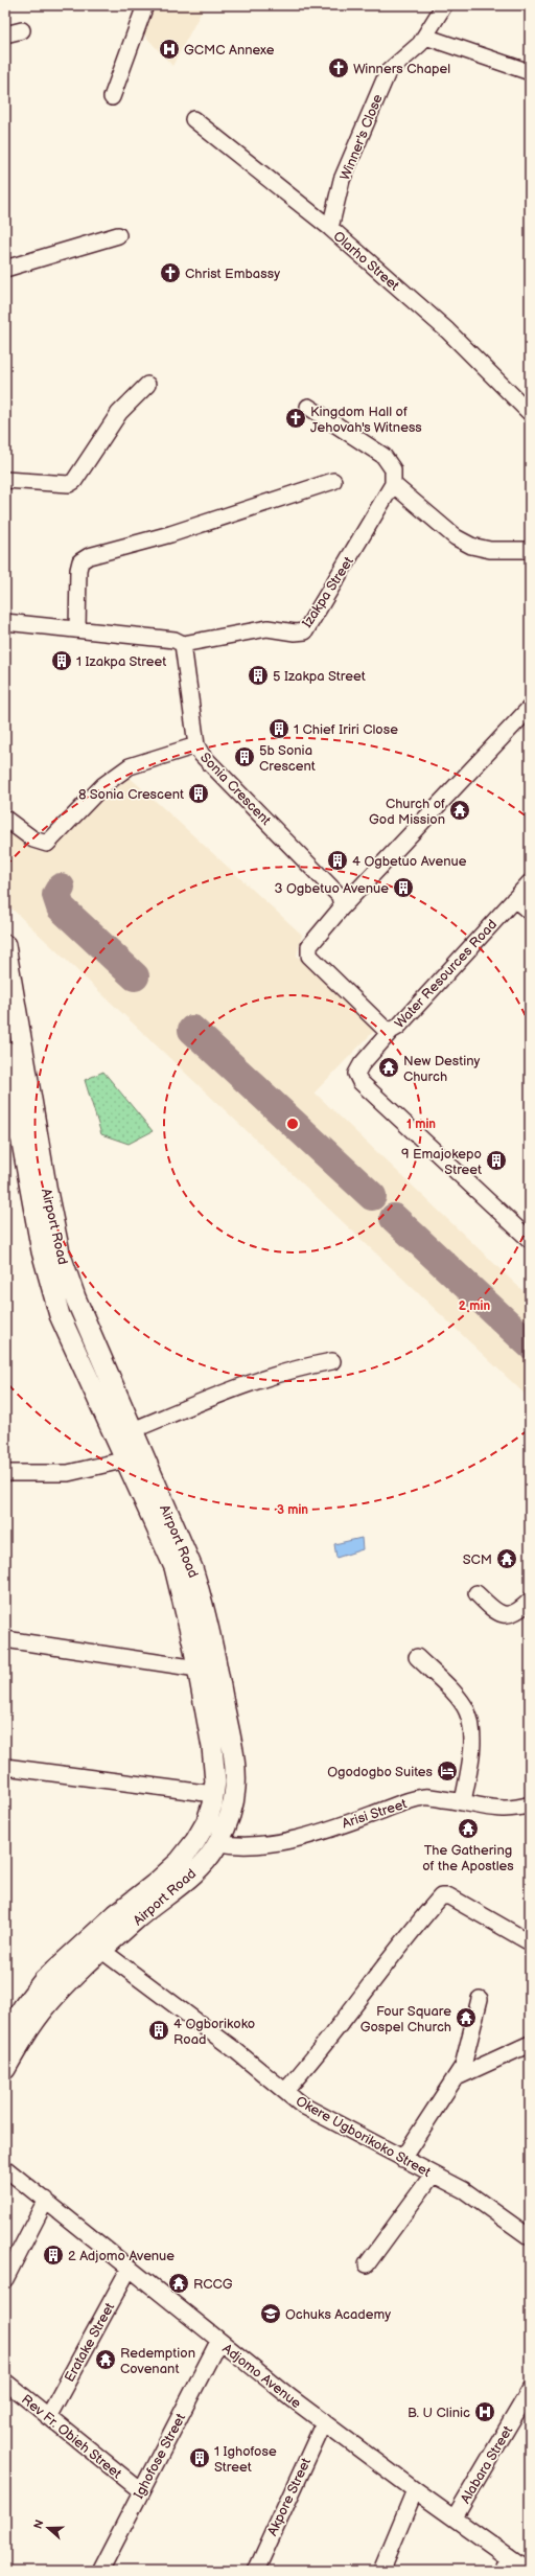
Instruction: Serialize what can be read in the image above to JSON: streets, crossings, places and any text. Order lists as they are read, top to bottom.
{
  "streets": {
    "main road": ["Airport Road"],
    "street": [
      "Winner's Close",
      "Olarho Street",
      "Izakpa Street",
      "Sonia Crescent",
      "Water Resources Road",
      "Arisi Street",
      "Okere Ugborikoko Street",
      "Eratake Street",
      "Adjomo Avenue",
      "Rev Fr. Obieh Street",
      "Ighofose Street",
      "Alabara Street",
      "Akpore Street"
    ]
  },
  "crossings": [
    ["Winner's Close", "Olarho Street"],
    ["Izakpa Street", "Sonia Crescent"],
    ["Sonia Crescent", "Water Resources Road"],
    ["Airport Road", "Arisi Street"],
    ["Airport Road", "Okere Ugborikoko Street"],
    ["Eratake Street", "Adjomo Avenue"],
    ["Eratake Street", "Rev Fr. Obieh Street"],
    ["Adjomo Avenue", "Ighofose Street"],
    ["Adjomo Avenue", "Alabara Street"],
    ["Adjomo Avenue", "Akpore Street"],
    ["Rev Fr. Obieh Street", "Ighofose Street"]
  ],
  "places": {
    "hospital": ["GCMC Annexe", "B. U Clinic"],
    "church": ["Winners Chapel", "Christ Embassy", "Kingdom Hall of Jehovah's Witness"],
    "building": [
      "1 Izakpa Street",
      "5 Izakpa Street",
      "1 Chief Iriri Close",
      "5b Sonia Crescent",
      "8 Sonia Crescent",
      "4 Ogbetuo Avenue",
      "3 Ogbetuo Avenue",
      "9 Emajokepo Street",
      "4 Ogborikoko Road",
      "2 Adjomo Avenue",
      "1 Ighofose Street"
    ],
    "temple": [
      "Church of God Mission",
      "New Destiny Church",
      "SCM",
      "The Gathering of the Apostles",
      "Four Square Gospel Church",
      "RCCG",
      "Redemption Covenant"
    ],
    "hotel": ["Ogodogbo Suites"],
    "school or university": ["Ochuks Academy"]
  },
  "north": "left",
  "rings": ["1 min", "2 min", "3 min"]
}
